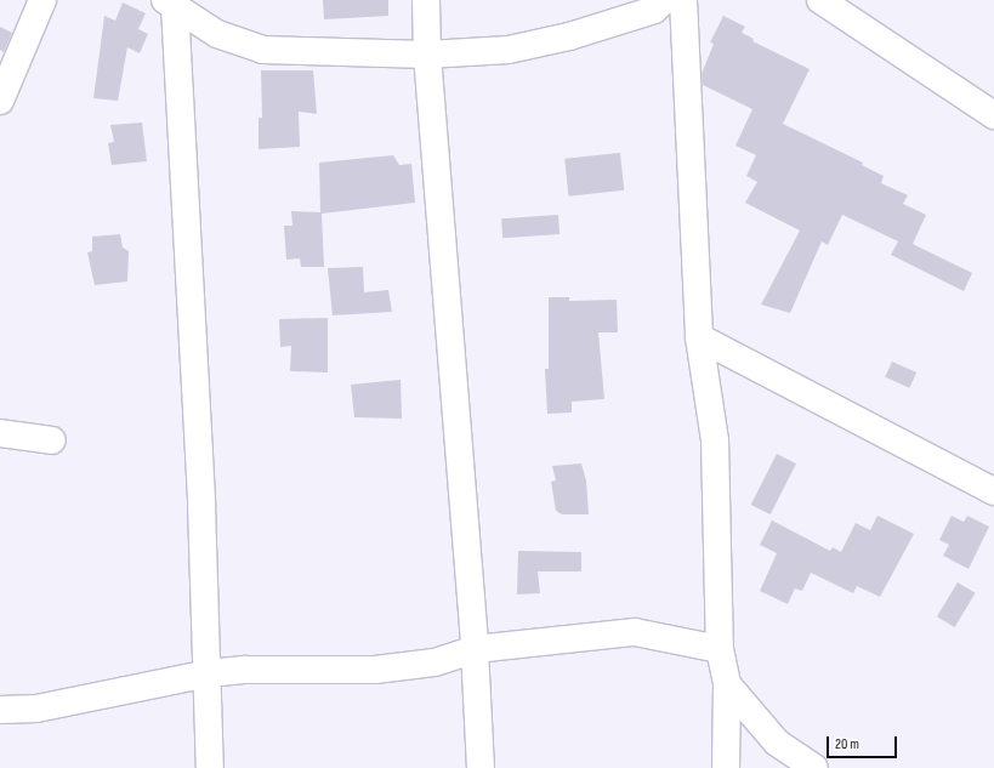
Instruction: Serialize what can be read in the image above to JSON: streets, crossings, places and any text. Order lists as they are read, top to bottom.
{
  "scale_bar": "20 m"
}
